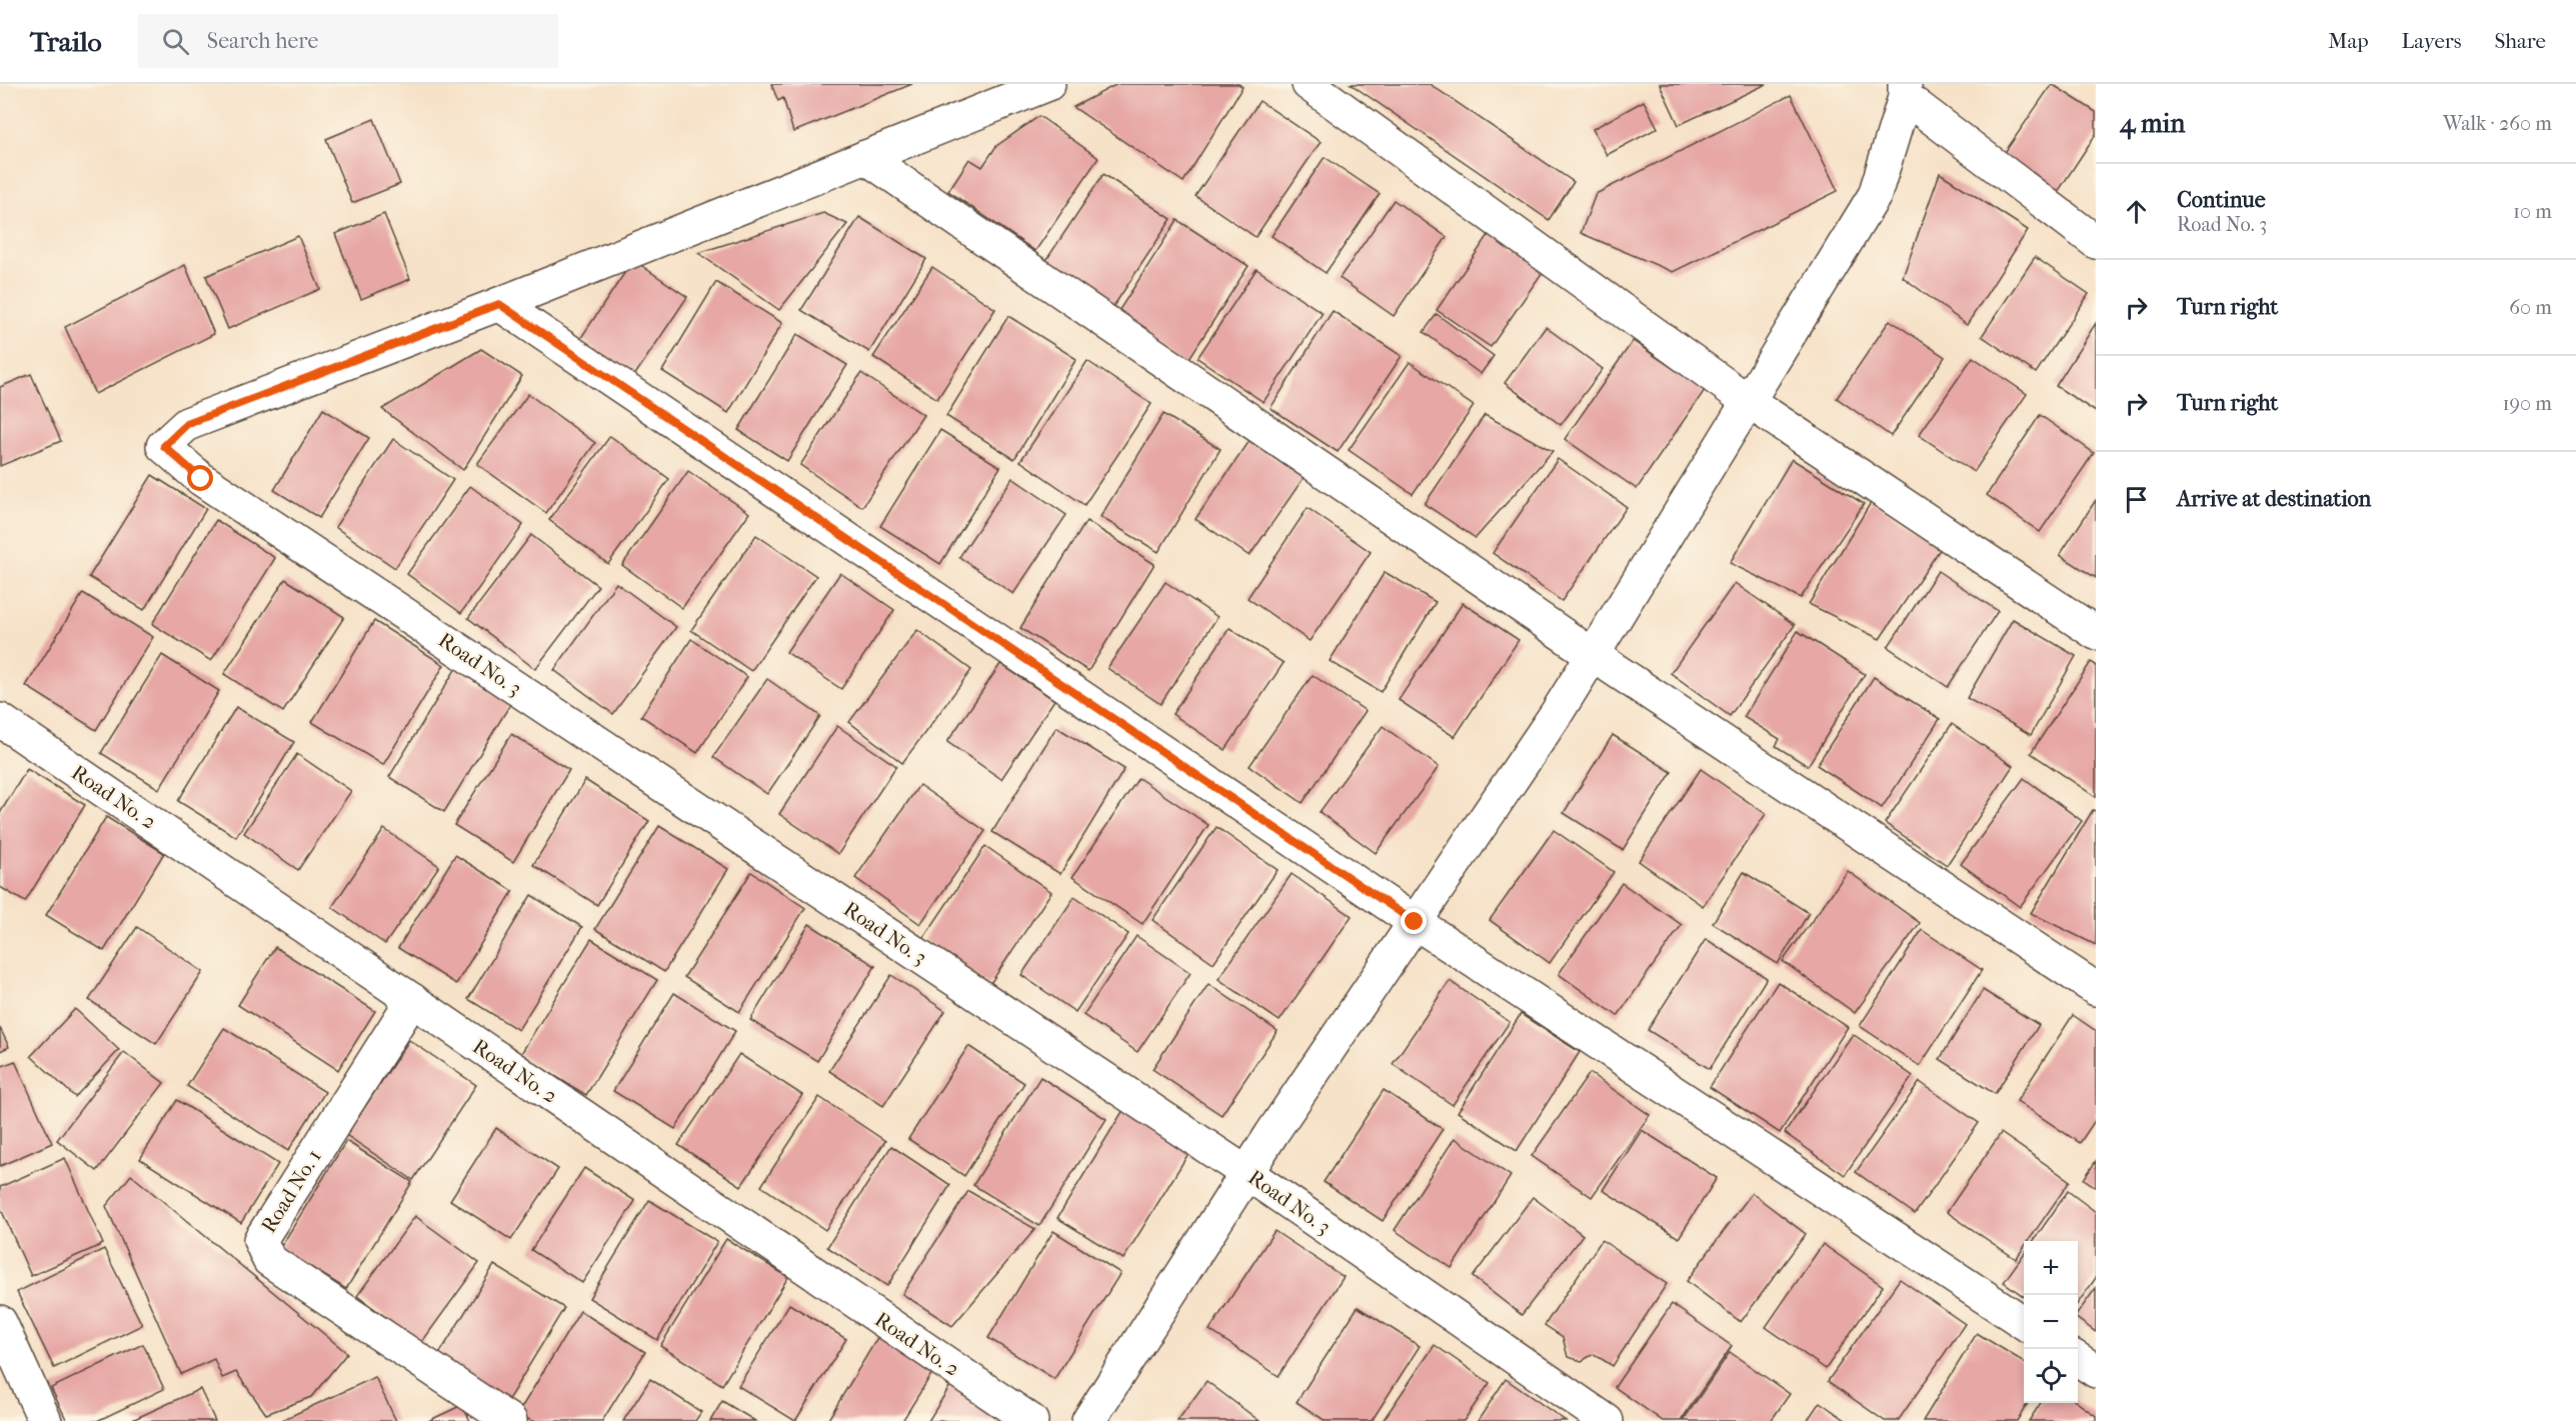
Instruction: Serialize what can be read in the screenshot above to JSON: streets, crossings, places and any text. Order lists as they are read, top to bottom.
{
  "streets": {
    "street": ["Road No. 3", "Road No. 2", "Road No. 1"]
  },
  "crossings": [
    ["Road No. 2", "Road No. 1"]
  ],
  "page": {
    "header": "Trailo",
    "search": "Search here",
    "nav": ["Map", "Layers", "Share"],
    "heading": ["4 min", "Walk · 260 m"],
    "list": [
      ["Continue", "Road No. 3", "10 m"],
      ["Turn right", "60 m"],
      ["Turn right", "190 m"],
      "Arrive at destination"
    ],
    "map_buttons": ["+", "−"]
  }
}
